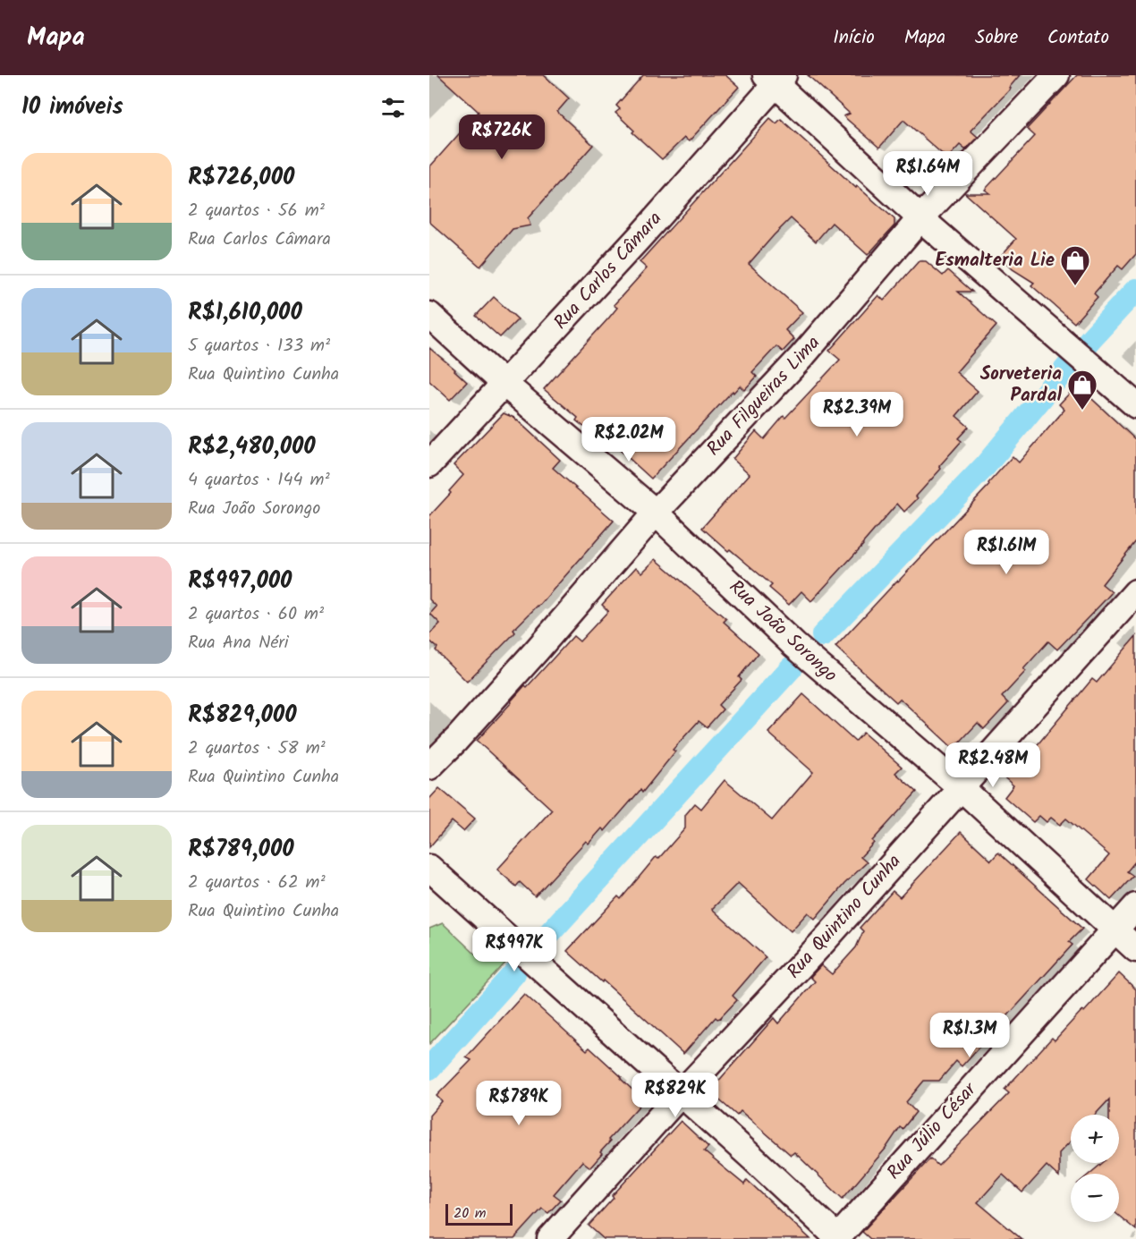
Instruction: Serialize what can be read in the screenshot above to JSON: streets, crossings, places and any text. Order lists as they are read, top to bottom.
{
  "streets": {
    "street": [
      "Rua Carlos Câmara",
      "Rua Filgueiras Lima",
      "Rua João Sorongo",
      "Rua Quintino Cunha",
      "Rua Júlio César"
    ]
  },
  "crossings": [
    ["Rua Carlos Câmara", "Rua João Sorongo"],
    ["Rua Filgueiras Lima", "Rua João Sorongo"],
    ["Rua João Sorongo", "Rua Quintino Cunha"],
    ["Rua João Sorongo", "Rua Júlio César"]
  ],
  "places": {
    "shop": ["Esmalteria Lie", "Sorveteria Pardal"]
  },
  "scale_bar": "20 m",
  "page": {
    "header": "Mapa",
    "nav": [
      "Início",
      "Mapa",
      "Sobre",
      "Contato"
    ],
    "heading": "10 imóveis",
    "price": [
      "R$726K",
      "R$1.64M",
      "R$2.39M",
      "R$2.02M",
      "R$1.61M",
      "R$2.48M",
      "R$997K",
      "R$1.3M",
      "R$829K",
      "R$789K"
    ],
    "list": [
      {
        "name": "R$726,000",
        "note": "2 quartos · 56 m² · Rua Carlos Câmara"
      },
      {
        "name": "R$1,610,000",
        "note": "5 quartos · 133 m² · Rua Quintino Cunha"
      },
      {
        "name": "R$2,480,000",
        "note": "4 quartos · 144 m² · Rua João Sorongo"
      },
      {
        "name": "R$997,000",
        "note": "2 quartos · 60 m² · Rua Ana Néri"
      },
      {
        "name": "R$829,000",
        "note": "2 quartos · 58 m² · Rua Quintino Cunha"
      },
      {
        "name": "R$789,000",
        "note": "2 quartos · 62 m² · Rua Quintino Cunha"
      }
    ],
    "map_buttons": ["+", "−"],
    "scale": "20 m"
  }
}
